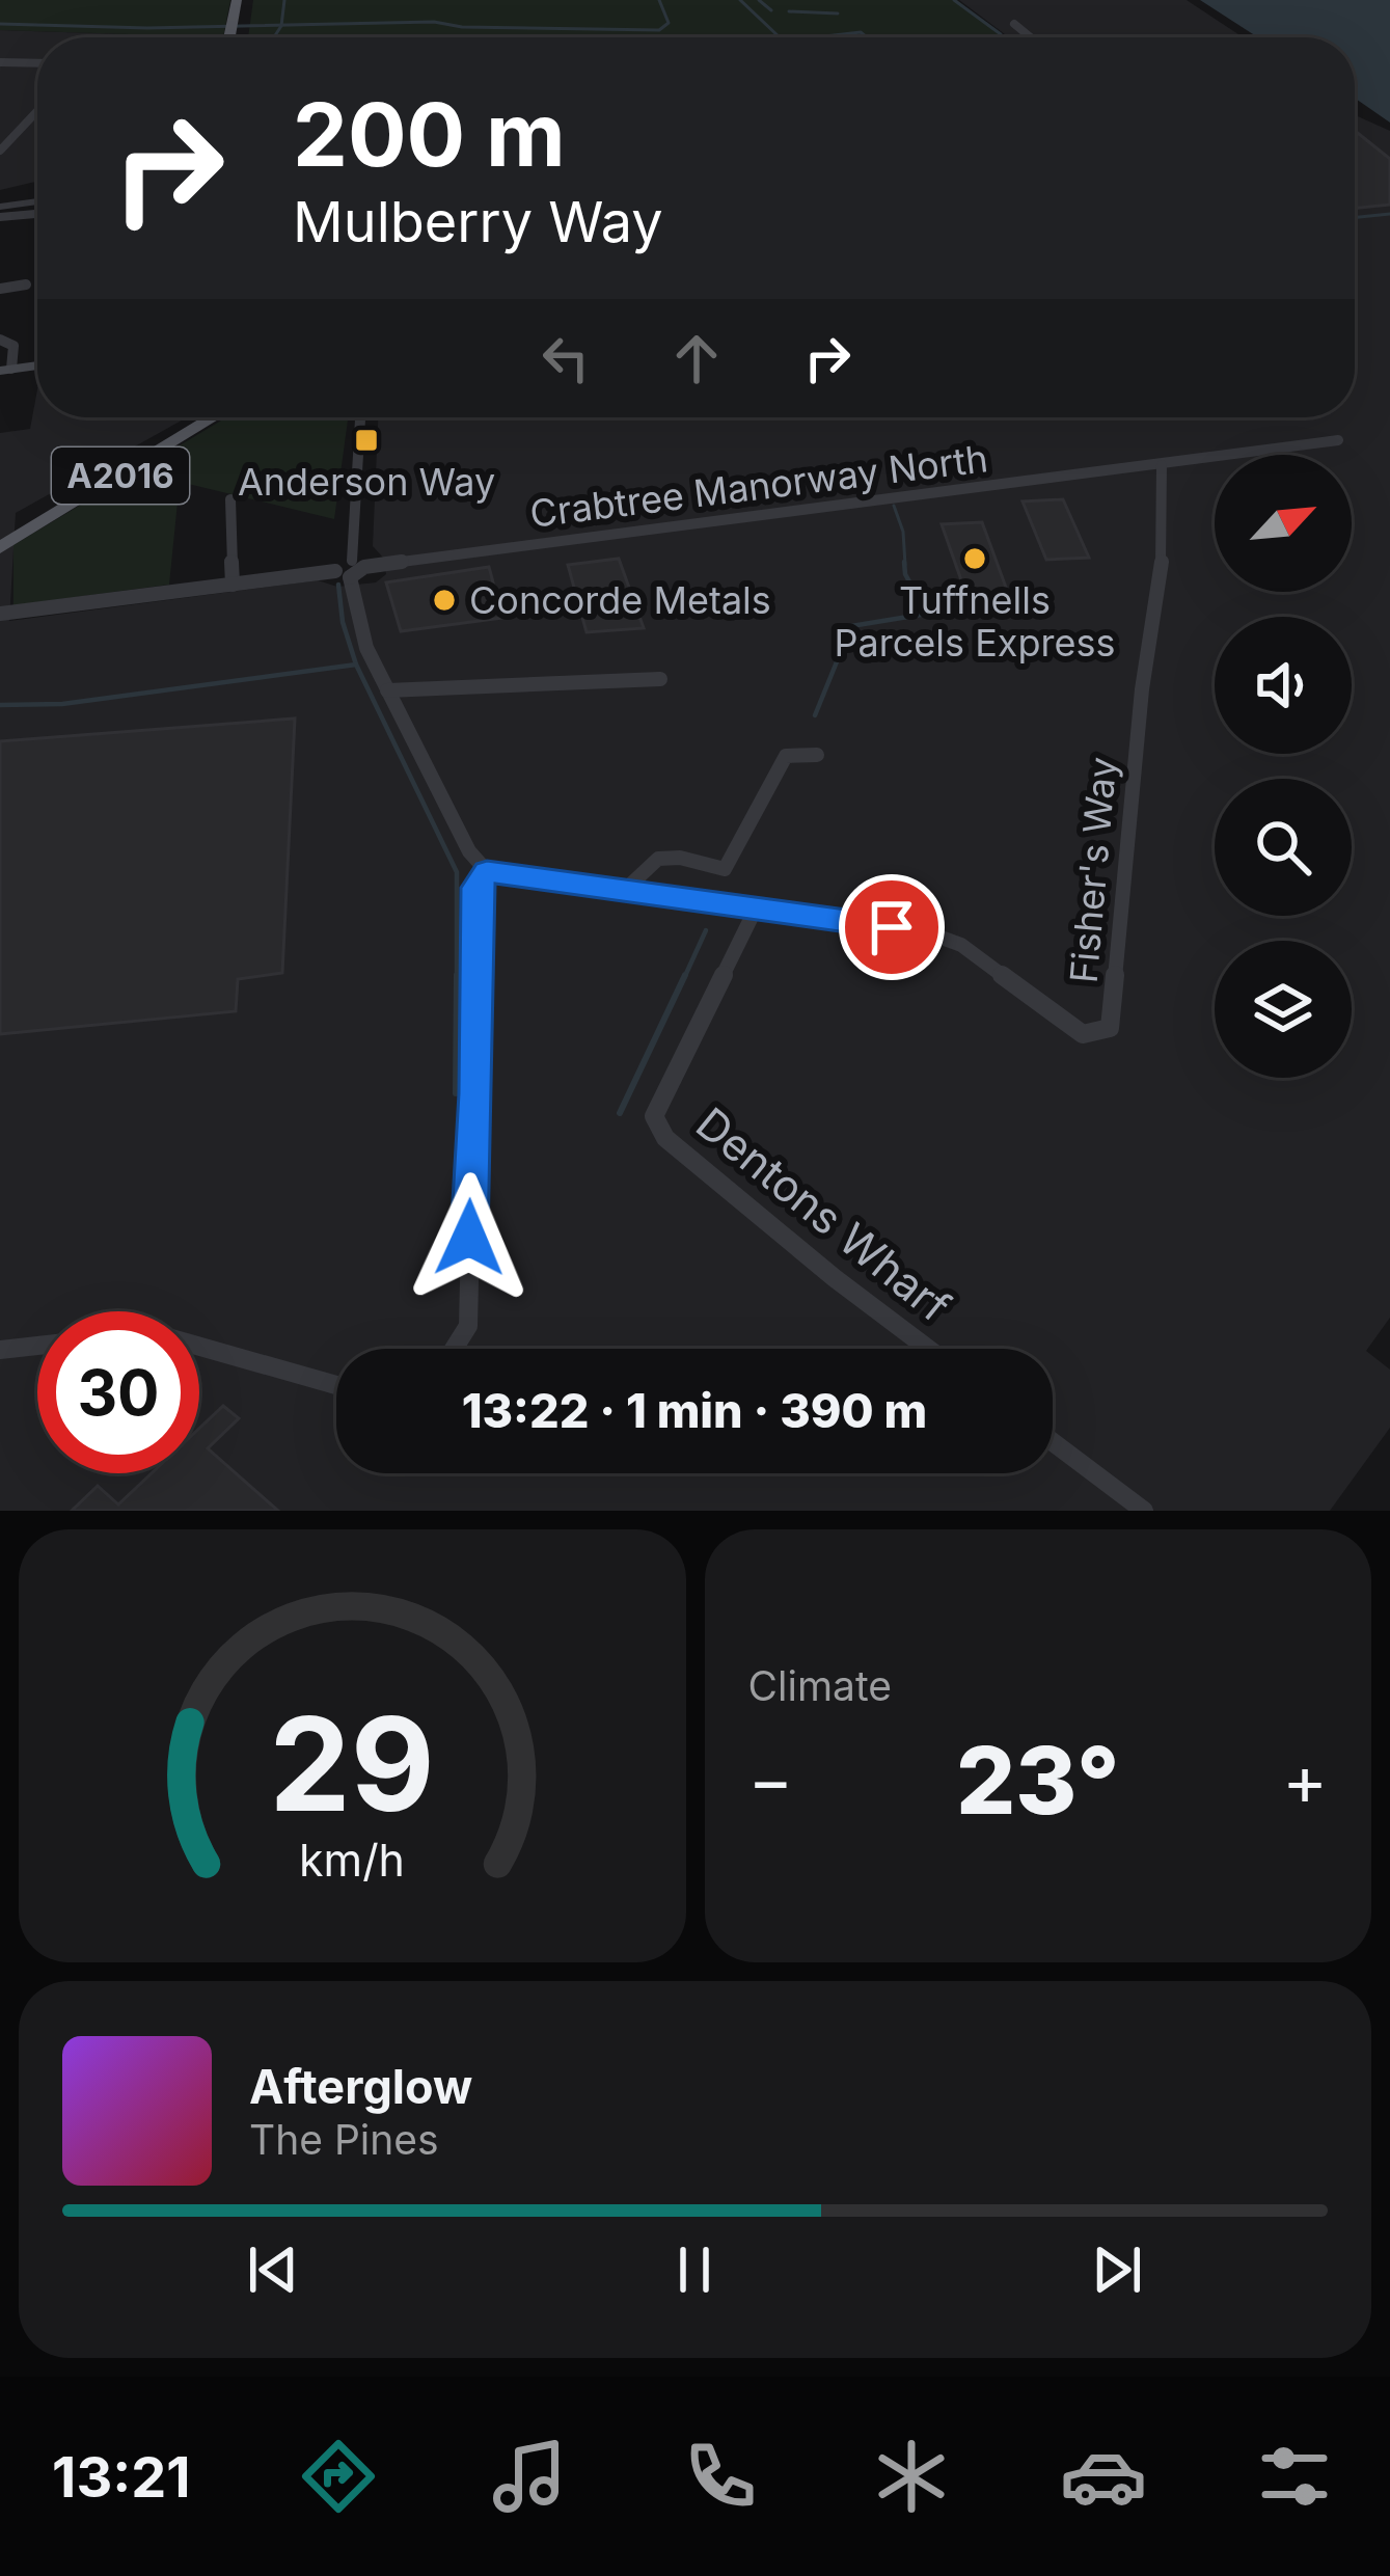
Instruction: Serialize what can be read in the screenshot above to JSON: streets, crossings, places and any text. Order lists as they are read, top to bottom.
{
  "streets": {
    "main road": ["A2016"],
    "street": ["Crabtree Manorway North", "Fisher's Way", "Dentons Wharf"]
  },
  "crossings": [
    ["Crabtree Manorway North", "Fisher's Way"],
    ["Fisher's Way", "Dentons Wharf"]
  ],
  "places": {
    "transit": ["Anderson Way"],
    "other": ["Tuffnells Parcels Express", "Concorde Metals"]
  },
  "north": "top right",
  "page": {
    "turn": ["200 m", "Mulberry Way"],
    "limit": "30",
    "trip": "13:22 · 1 min · 390 m",
    "tile": "Climate",
    "heat": ["−", "23°", "+"],
    "song": ["Afterglow", "The Pines"],
    "tabs": "13:21",
    "gauge": ["29", "km/h"]
  }
}
